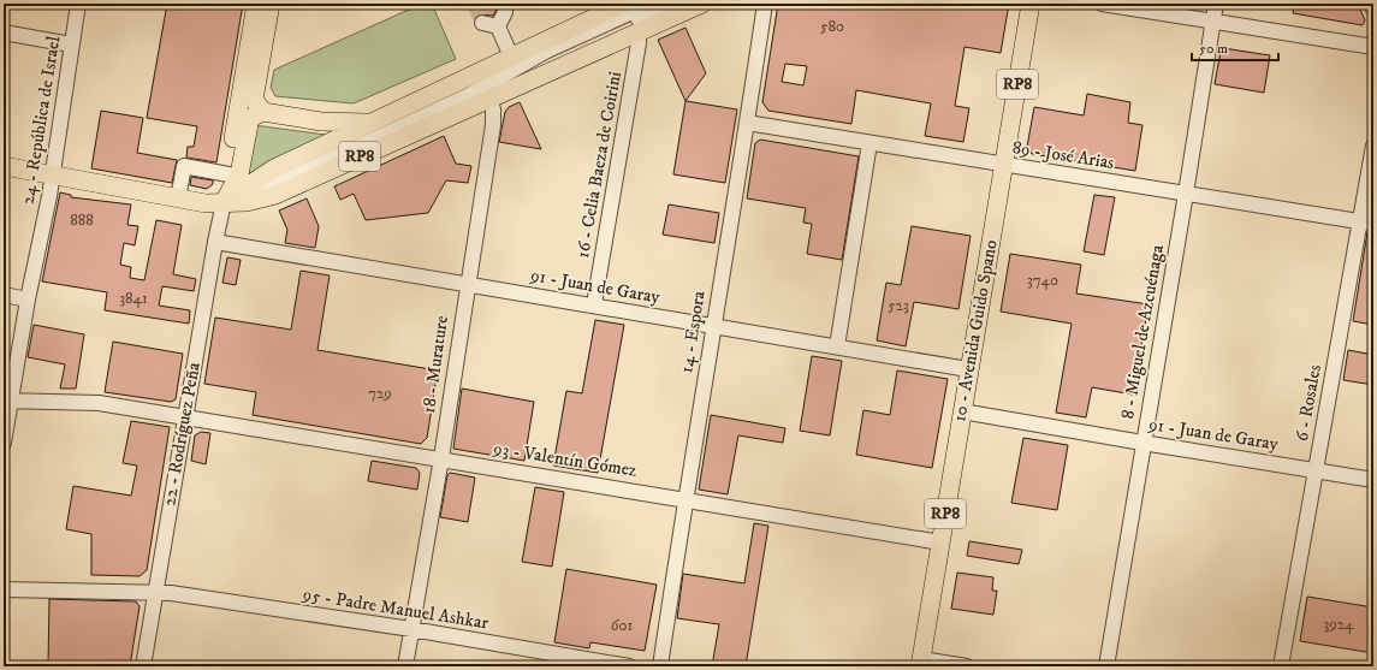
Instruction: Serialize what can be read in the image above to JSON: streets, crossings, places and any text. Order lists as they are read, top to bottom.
{
  "streets": {
    "main road": ["RP8", "10 - Avenida Guido Spano", "22 - Rodríguez Peña"],
    "street": [
      "24 - República de Israel",
      "89 - José Arias",
      "16 - Celia Baeza de Coirini",
      "91 - Juan de Garay",
      "14 - Espora",
      "8 - Miguel de Azcuénaga",
      "18 - Murature",
      "6 - Rosales",
      "93 - Valentín Gómez",
      "95 - Padre Manuel Ashkar"
    ]
  },
  "crossings": [
    ["RP8", "24 - República de Israel"],
    ["RP8", "16 - Celia Baeza de Coirini"],
    ["RP8", "18 - Murature"],
    ["RP8", "22 - Rodríguez Peña"],
    ["24 - República de Israel", "93 - Valentín Gómez"],
    ["89 - José Arias", "10 - Avenida Guido Spano"],
    ["89 - José Arias", "14 - Espora"],
    ["89 - José Arias", "8 - Miguel de Azcuénaga"],
    ["89 - José Arias", "6 - Rosales"],
    ["16 - Celia Baeza de Coirini", "91 - Juan de Garay"],
    ["91 - Juan de Garay", "10 - Avenida Guido Spano"],
    ["91 - Juan de Garay", "14 - Espora"],
    ["91 - Juan de Garay", "8 - Miguel de Azcuénaga"],
    ["91 - Juan de Garay", "18 - Murature"],
    ["91 - Juan de Garay", "6 - Rosales"],
    ["91 - Juan de Garay", "22 - Rodríguez Peña"],
    ["10 - Avenida Guido Spano", "93 - Valentín Gómez"],
    ["14 - Espora", "93 - Valentín Gómez"],
    ["18 - Murature", "93 - Valentín Gómez"],
    ["18 - Murature", "95 - Padre Manuel Ashkar"],
    ["22 - Rodríguez Peña", "93 - Valentín Gómez"],
    ["22 - Rodríguez Peña", "95 - Padre Manuel Ashkar"]
  ],
  "house_numbers": [
    "580",
    "888",
    "3740",
    "3841",
    "523",
    "729",
    "3924",
    "601"
  ],
  "scale_bar": "50 m"
}
